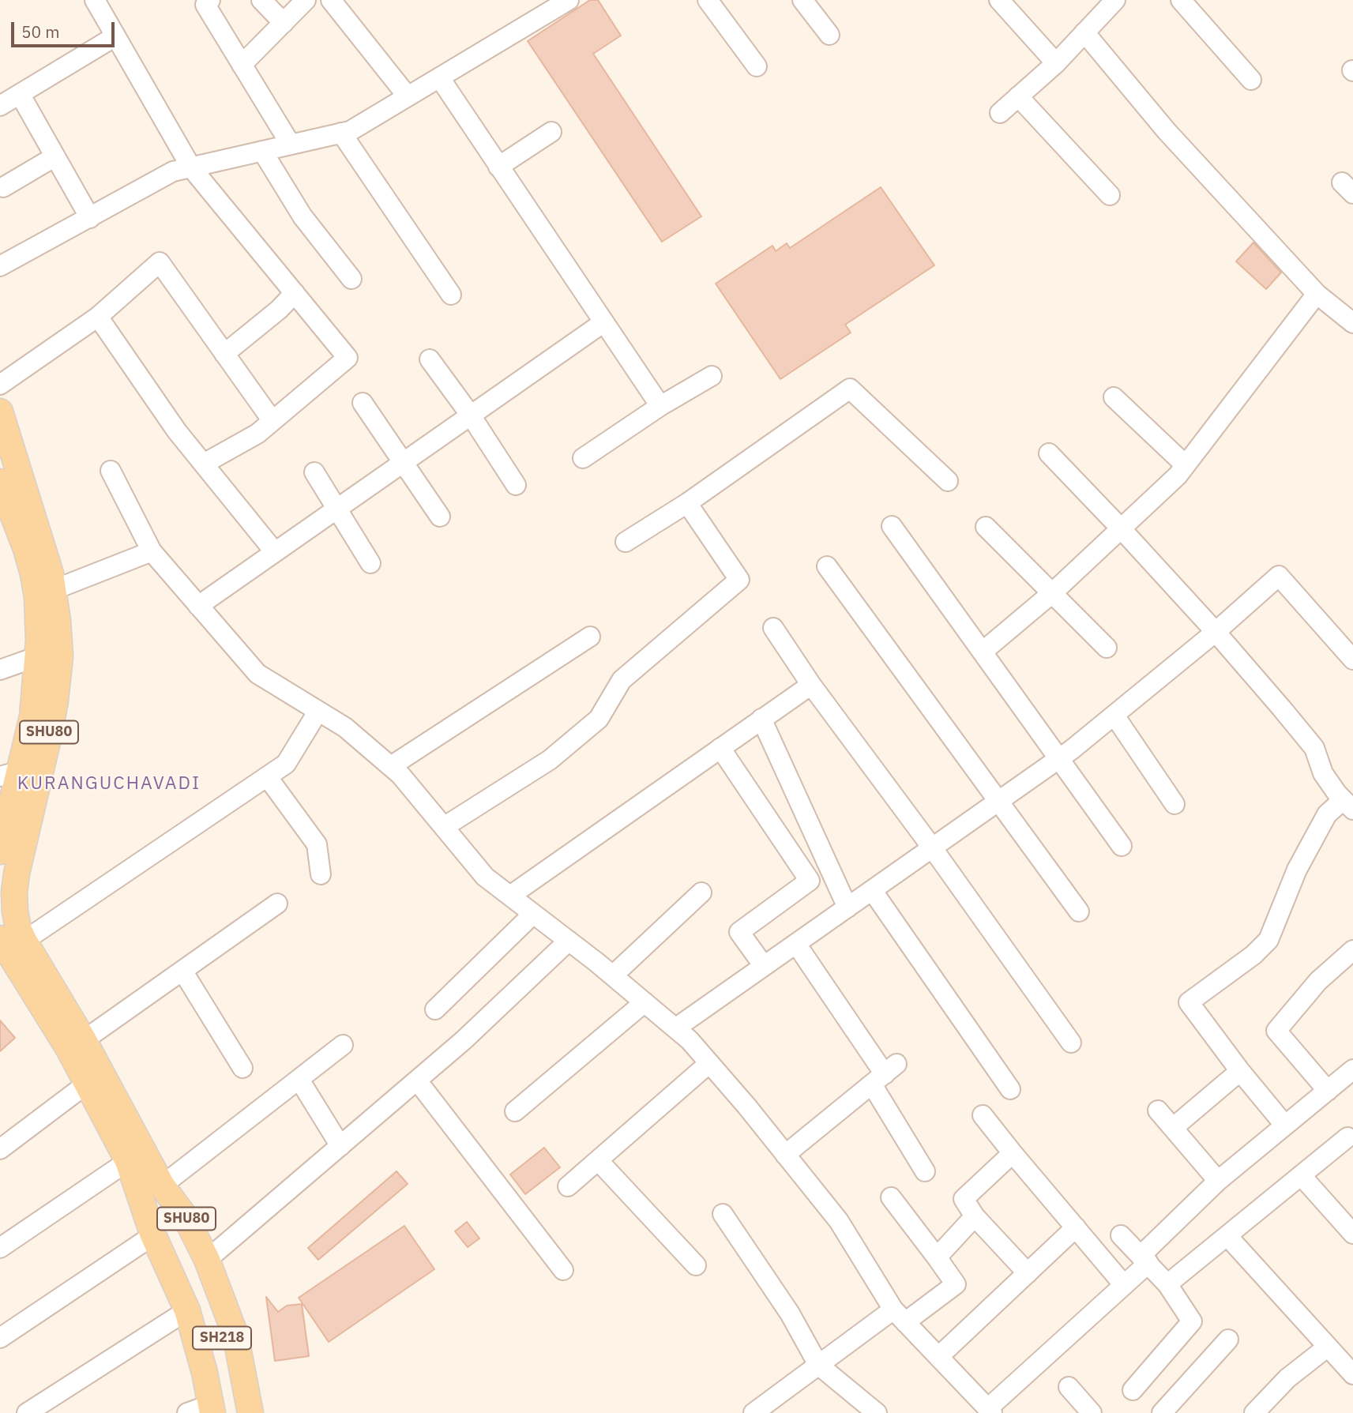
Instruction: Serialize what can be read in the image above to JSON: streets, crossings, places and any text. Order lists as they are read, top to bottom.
{
  "streets": {
    "main road": ["SHU80", "SH218"]
  },
  "crossings": [
    ["SHU80", "SH218"]
  ],
  "districts": ["KURANGUCHAVADI"],
  "scale_bar": "50 m"
}
